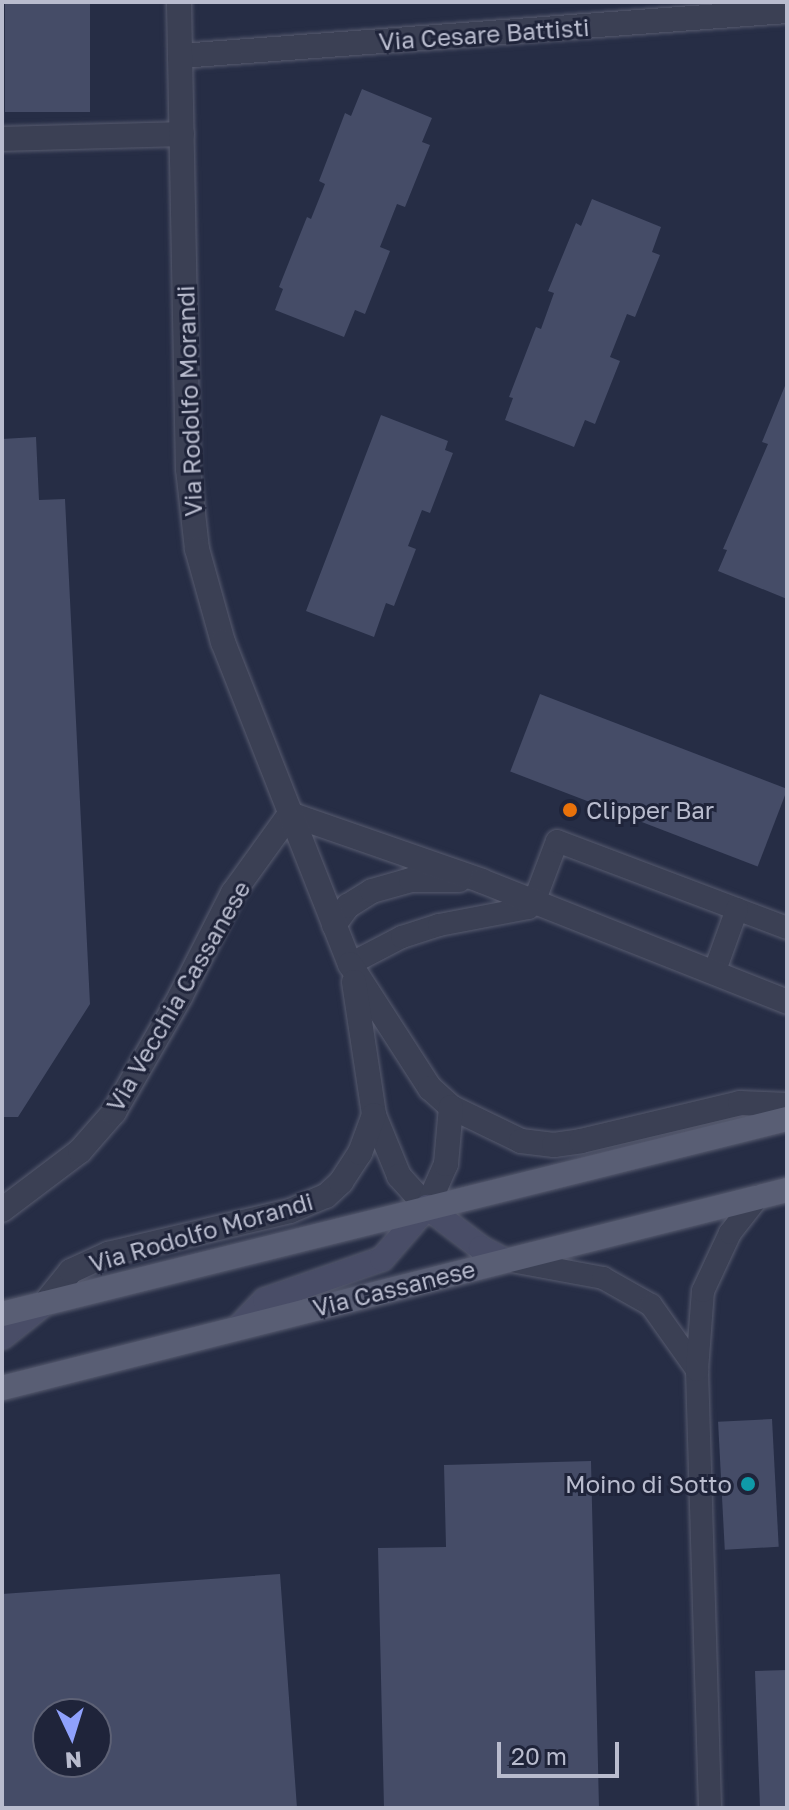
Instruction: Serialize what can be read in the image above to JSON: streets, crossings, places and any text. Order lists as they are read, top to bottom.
{
  "streets": {
    "main road": ["Via Cassanese"],
    "street": ["Via Cesare Battisti", "Via Rodolfo Morandi", "Via Vecchia Cassanese"]
  },
  "crossings": [
    ["Via Cesare Battisti", "Via Rodolfo Morandi"],
    ["Via Rodolfo Morandi", "Via Vecchia Cassanese"]
  ],
  "places": ["Clipper Bar", "Moino di Sotto"],
  "scale_bar": "20 m",
  "north": "bottom"
}
